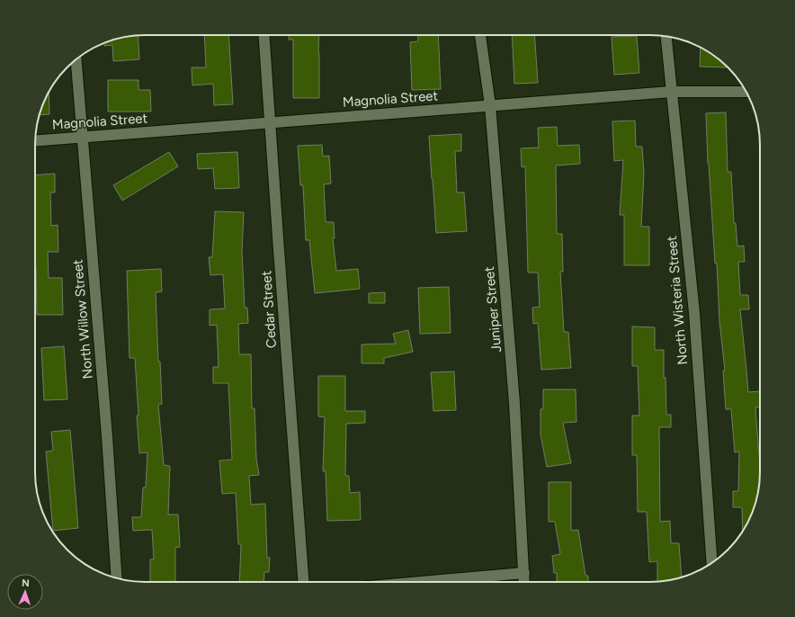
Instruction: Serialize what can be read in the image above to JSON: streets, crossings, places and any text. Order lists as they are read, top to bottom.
{
  "streets": {
    "street": [
      "Magnolia Street",
      "North Wisteria Street",
      "Cedar Street",
      "Juniper Street",
      "North Willow Street"
    ]
  },
  "crossings": [
    ["Magnolia Street", "North Wisteria Street"],
    ["Magnolia Street", "Cedar Street"],
    ["Magnolia Street", "Juniper Street"],
    ["Magnolia Street", "North Willow Street"]
  ],
  "north": "top"
}
